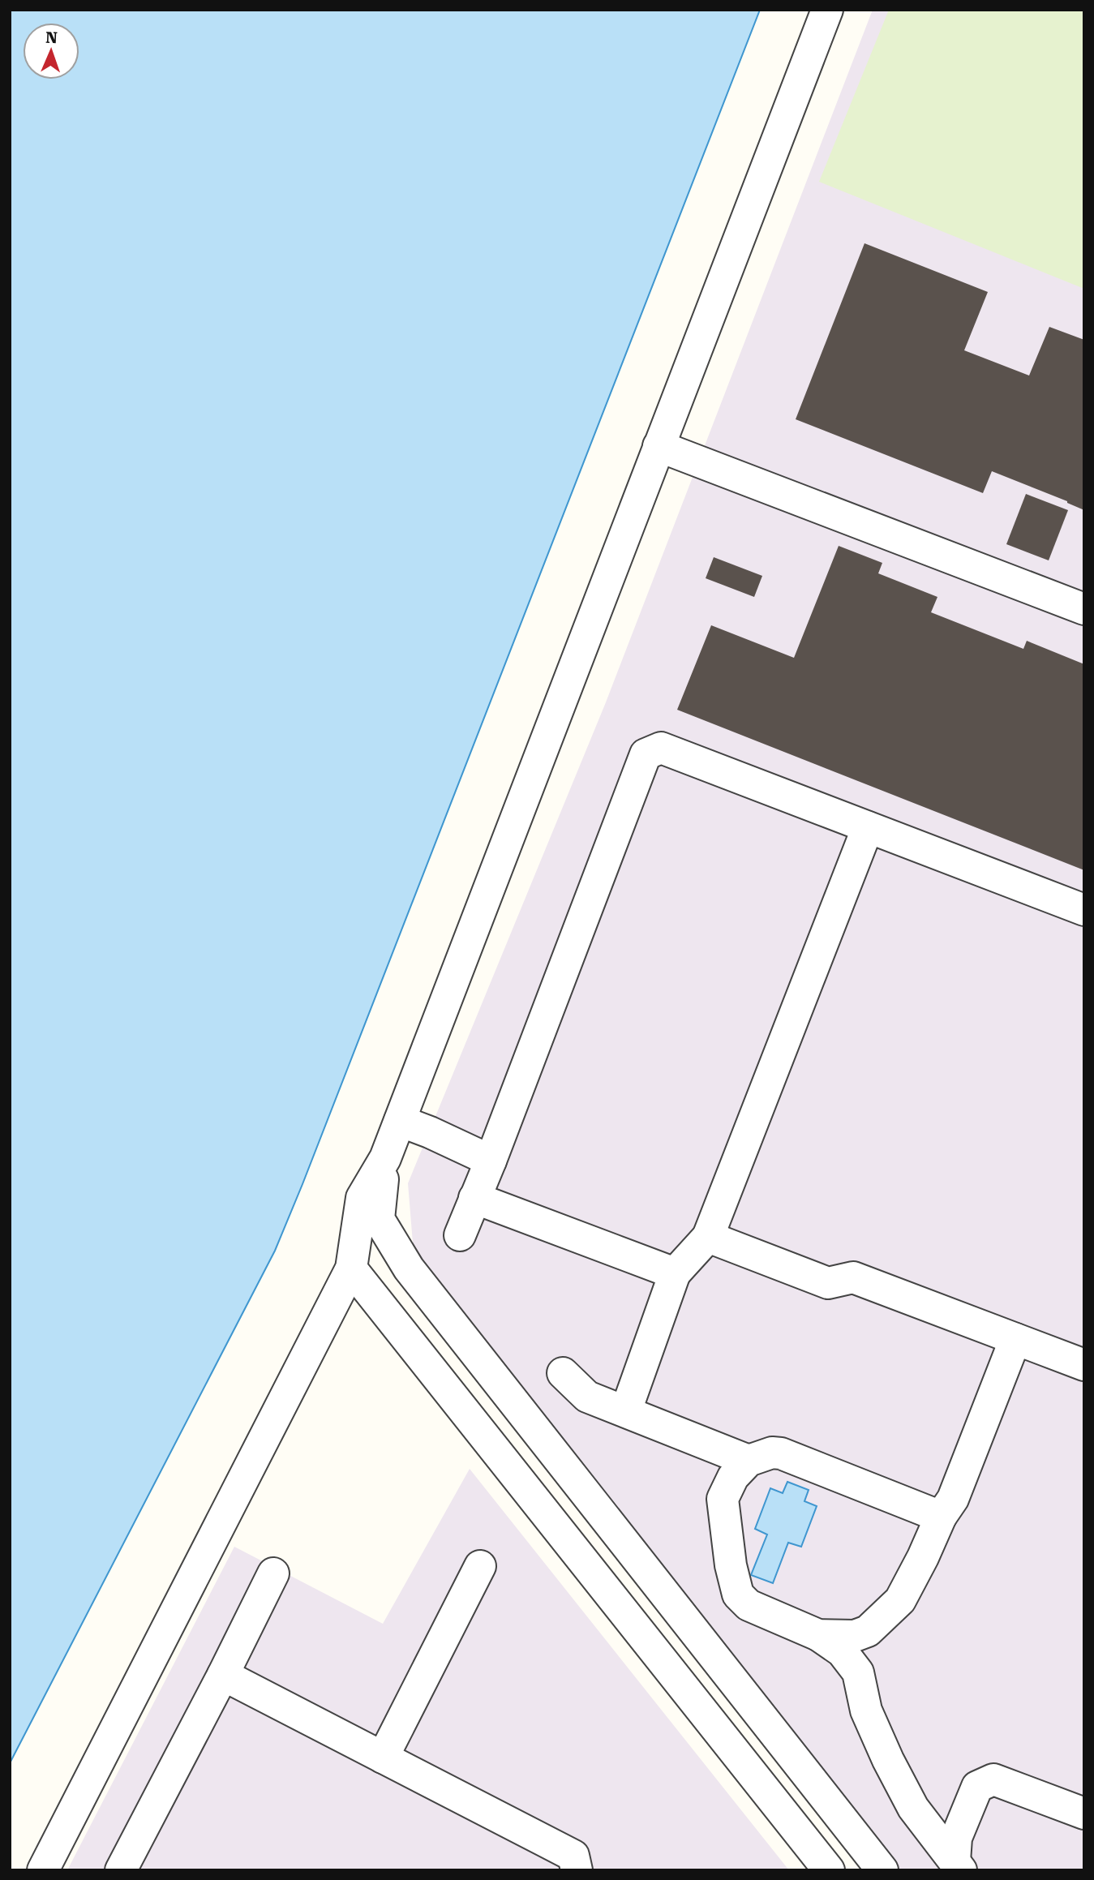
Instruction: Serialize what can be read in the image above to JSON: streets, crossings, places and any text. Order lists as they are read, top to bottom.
{
  "north": "top"
}
